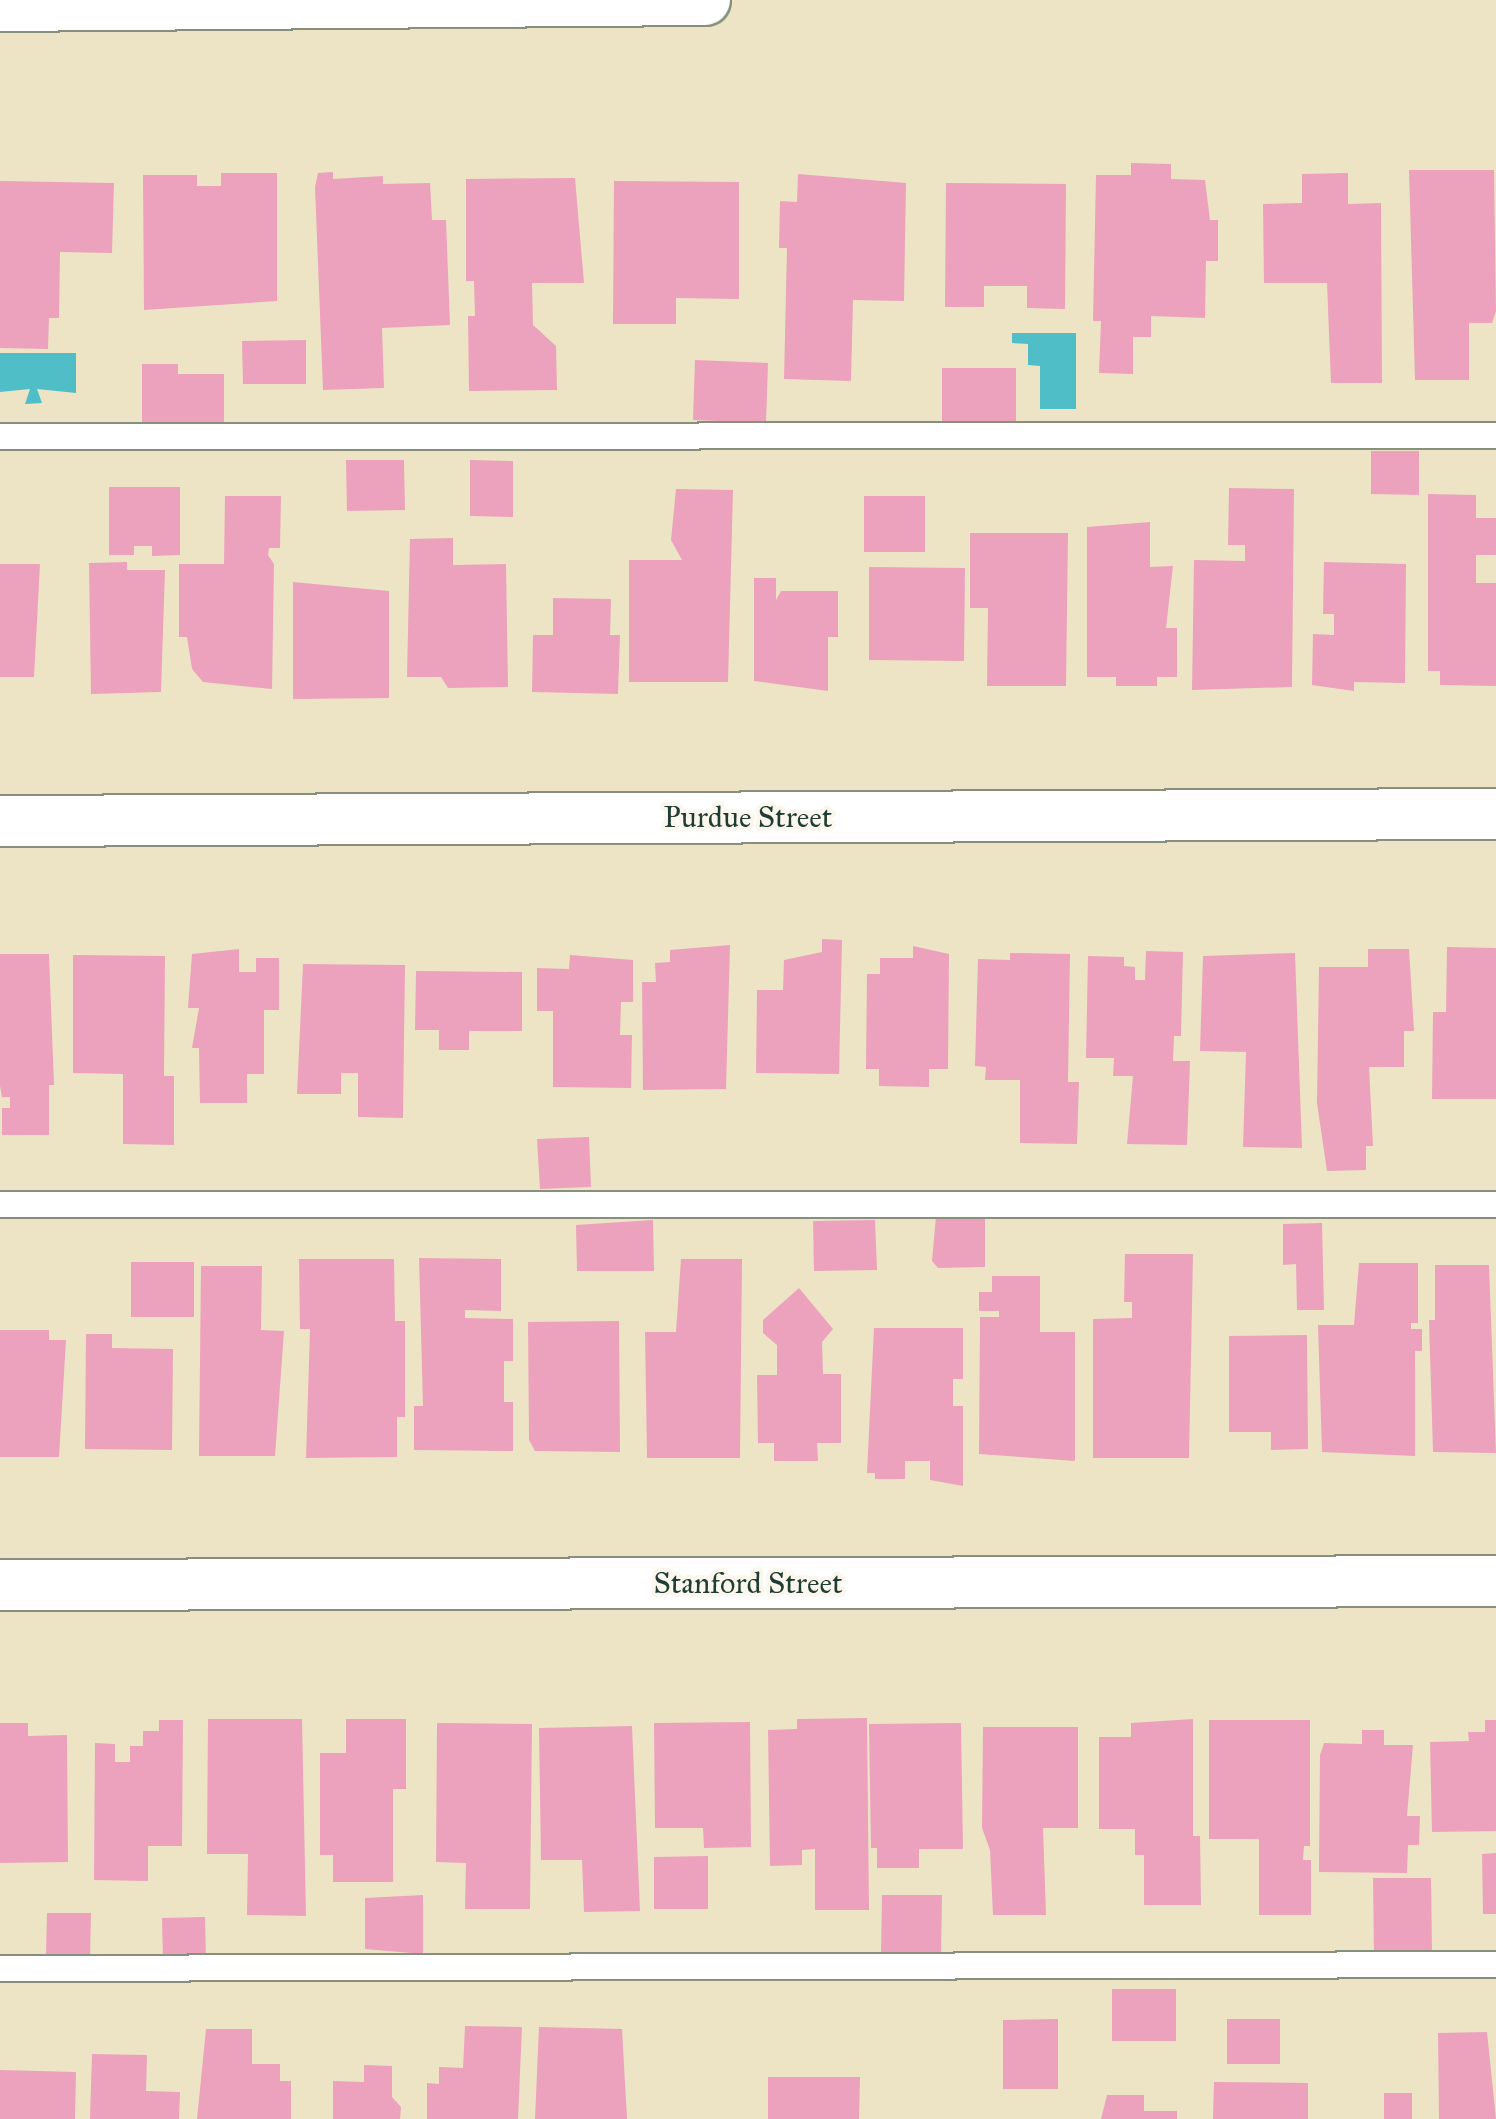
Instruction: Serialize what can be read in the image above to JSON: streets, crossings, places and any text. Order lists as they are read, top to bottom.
{
  "streets": {
    "street": ["Purdue Street", "Stanford Street"]
  }
}
